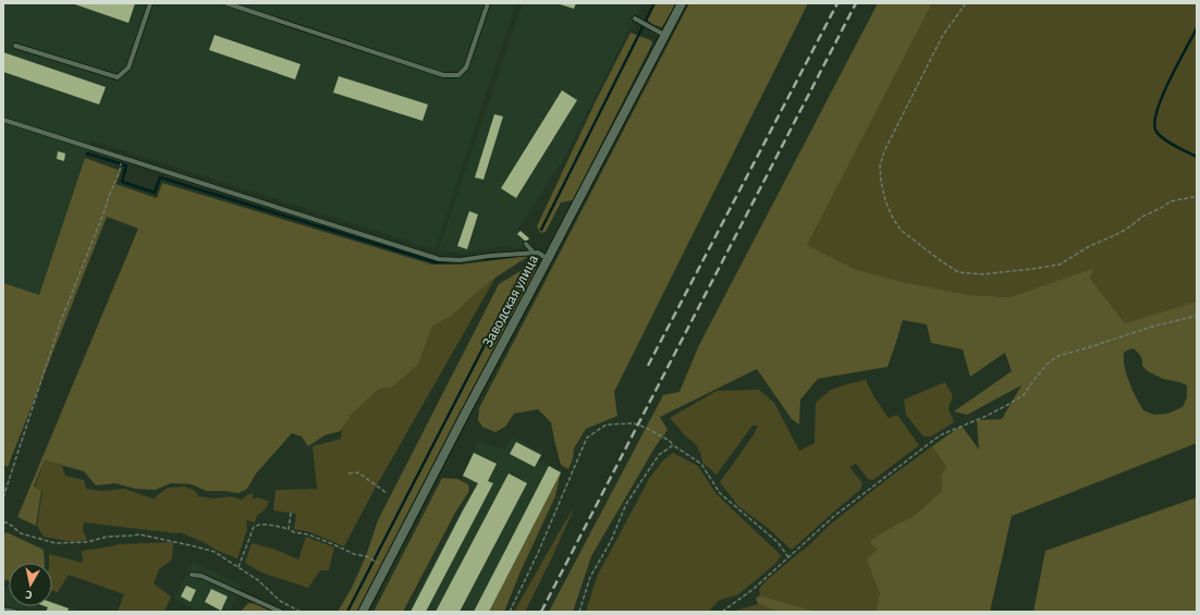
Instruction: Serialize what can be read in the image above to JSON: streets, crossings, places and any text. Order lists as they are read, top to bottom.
{
  "streets": {
    "street": ["Заводская улица"]
  },
  "north": "bottom"
}
